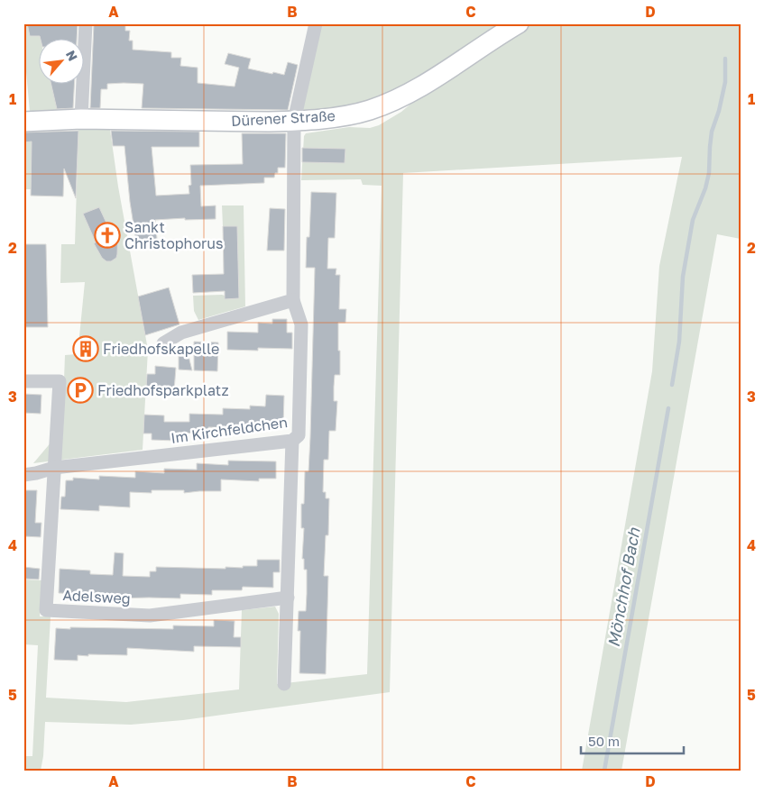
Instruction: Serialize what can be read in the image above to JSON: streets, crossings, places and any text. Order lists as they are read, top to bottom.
{
  "streets": {
    "street": ["Dürener Straße", "Im Kirchfeldchen", "Adelsweg"]
  },
  "crossings": [
    ["Dürener Straße", "Im Kirchfeldchen"],
    ["Im Kirchfeldchen", "Adelsweg"]
  ],
  "water": ["Mönchhof Bach"],
  "places": {
    "church": ["Sankt Christophorus"],
    "building": ["Friedhofskapelle"],
    "parking": ["Friedhofsparkplatz"]
  },
  "scale_bar": "50 m",
  "north": "top right",
  "grid": {
    "columns": [
      "A",
      "B",
      "C",
      "D"
    ],
    "rows": [
      "1",
      "2",
      "3",
      "4",
      "5"
    ]
  }
}
